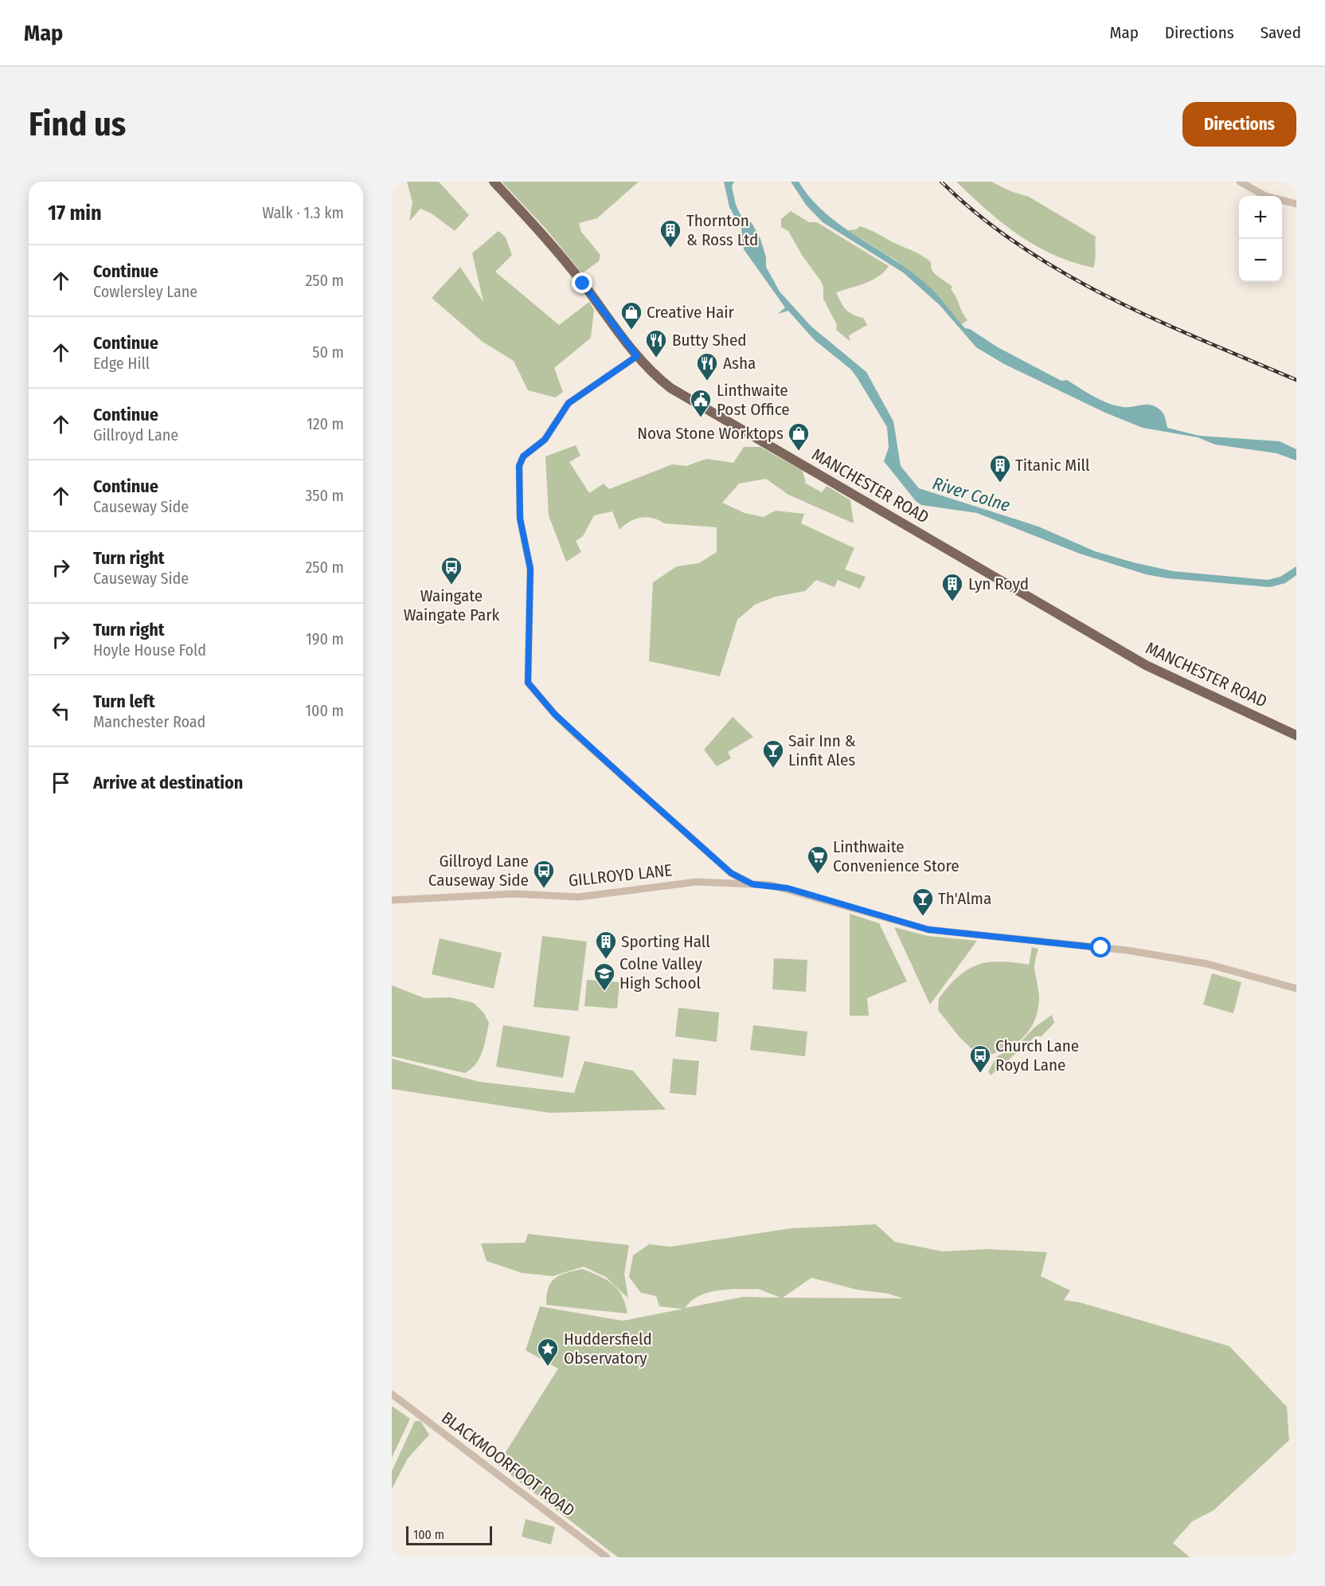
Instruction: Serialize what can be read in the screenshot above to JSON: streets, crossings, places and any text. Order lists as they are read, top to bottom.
{
  "streets": {
    "main road": ["MANCHESTER ROAD"],
    "street": ["GILLROYD LANE", "BLACKMOORFOOT ROAD"]
  },
  "water": ["River Colne"],
  "places": {
    "building": [
      "Thornton & Ross Ltd",
      "Titanic Mill",
      "Lyn Royd",
      "Sporting Hall"
    ],
    "shop": ["Creative Hair", "Nova Stone Worktops"],
    "restaurant": ["Butty Shed", "Asha"],
    "public building": ["Linthwaite Post Office"],
    "bus stop": ["Waingate Waingate Park", "Gillroyd Lane Causeway Side", "Church Lane Royd Lane"],
    "bar": ["Sair Inn & Linfit Ales", "Th'Alma"],
    "supermarket": ["Linthwaite Convenience Store"],
    "school or university": ["Colne Valley High School"],
    "place": ["Huddersfield Observatory"]
  },
  "scale_bar": "100 m",
  "page": {
    "header": "Map",
    "nav": ["Map", "Directions", "Saved"],
    "buttons": "Directions",
    "title": "Find us",
    "heading": ["17 min", "Walk · 1.3 km"],
    "map_buttons": ["+", "−"],
    "list": [
      ["Continue", "Cowlersley Lane", "250 m"],
      ["Continue", "Edge Hill", "50 m"],
      ["Continue", "Gillroyd Lane", "120 m"],
      ["Continue", "Causeway Side", "350 m"],
      ["Turn right", "Causeway Side", "250 m"],
      ["Turn right", "Hoyle House Fold", "190 m"],
      ["Turn left", "Manchester Road", "100 m"],
      "Arrive at destination"
    ],
    "scale": "100 m"
  }
}
